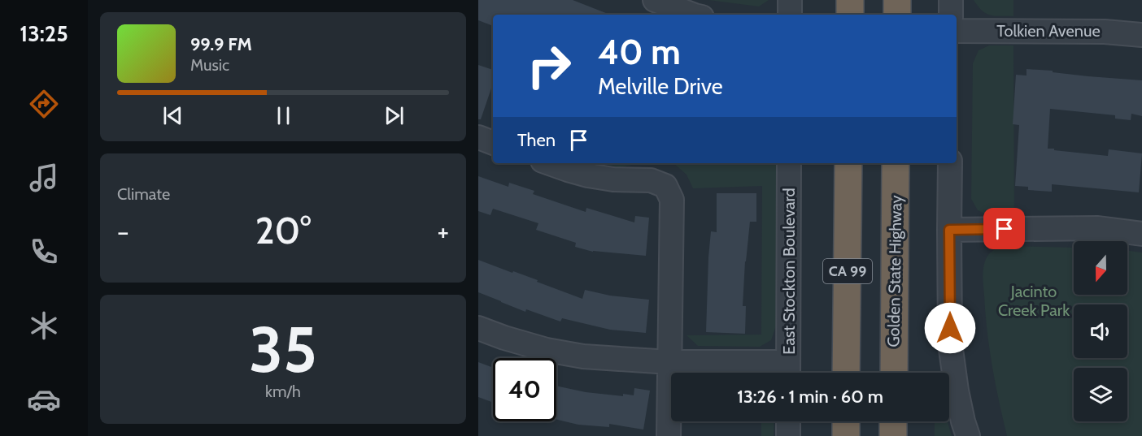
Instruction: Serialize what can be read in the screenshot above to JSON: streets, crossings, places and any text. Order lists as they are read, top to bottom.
{
  "streets": {
    "highway": ["CA 99", "Golden State Highway"],
    "street": ["Tolkien Avenue", "East Stockton Boulevard"]
  },
  "parks": ["Jacinto Creek Park"],
  "north": "bottom",
  "page": {
    "tabs": "13:25",
    "turn": ["40 m", "Melville Drive"],
    "song": ["99.9 FM", "Music"],
    "then": "Then",
    "tile": [
      "Climate",
      ["35", "km/h"]
    ],
    "heat": ["−", "20°", "+"],
    "limit": "40",
    "trip": "13:26 · 1 min · 60 m"
  }
}
